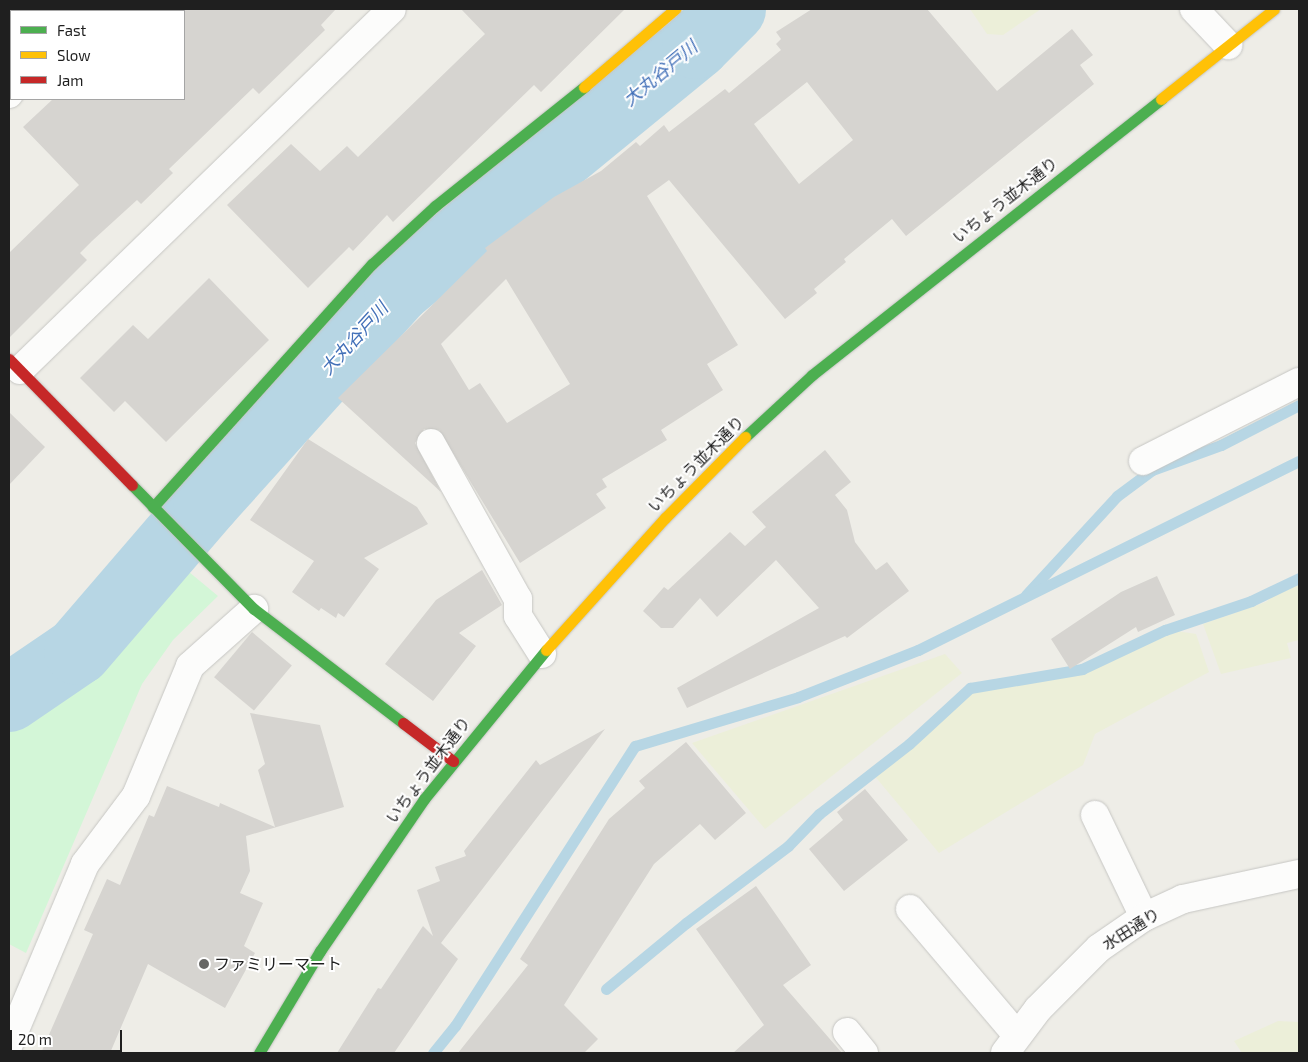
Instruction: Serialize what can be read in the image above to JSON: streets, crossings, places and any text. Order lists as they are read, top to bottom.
{
  "streets": {
    "street": ["いちょう並木通り", "水田通り"]
  },
  "water": ["大丸谷戸川"],
  "places": ["ファミリーマート"],
  "legend": ["Fast", "Slow", "Jam"],
  "scale_bar": "20 m"
}
